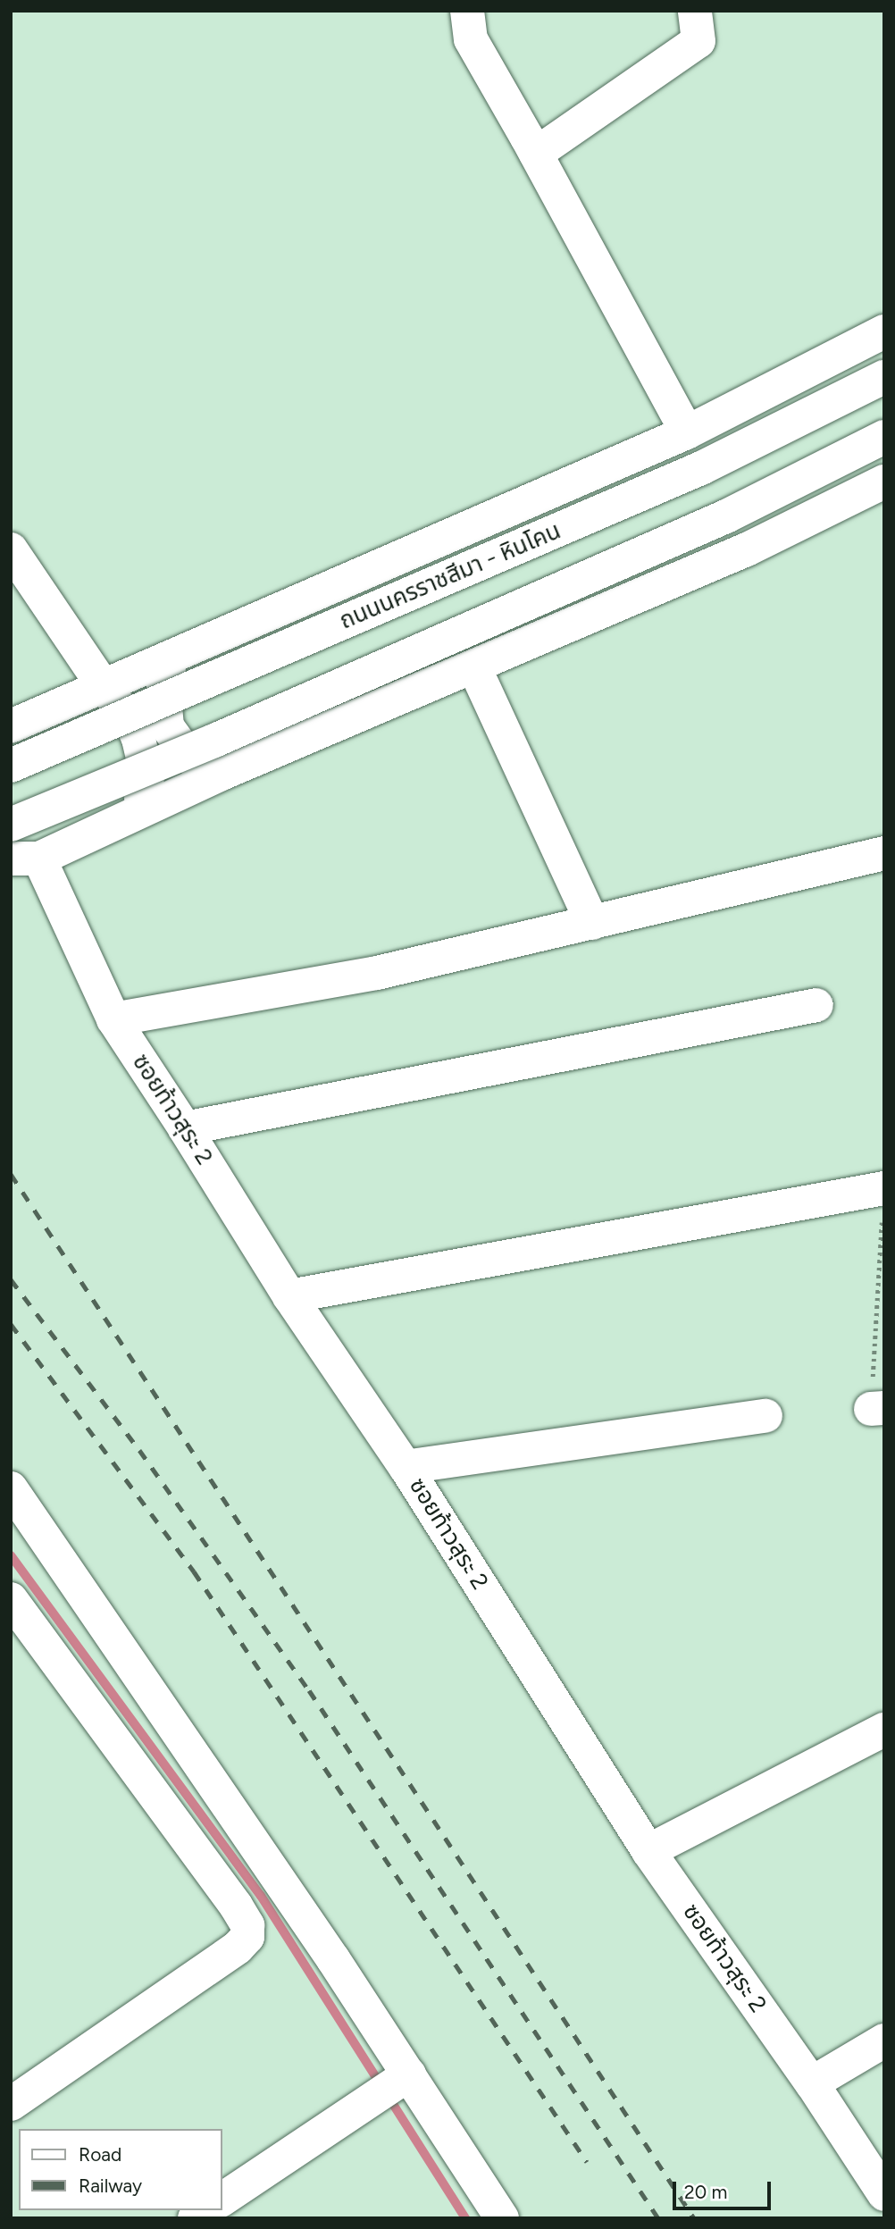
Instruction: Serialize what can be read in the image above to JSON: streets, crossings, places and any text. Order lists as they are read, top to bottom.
{
  "streets": {
    "street": ["ถนนนครราชสีมา - หินโคน", "ซอยท้าวสุระ 2"]
  },
  "legend": ["Road", "Railway"],
  "scale_bar": "20 m"
}
